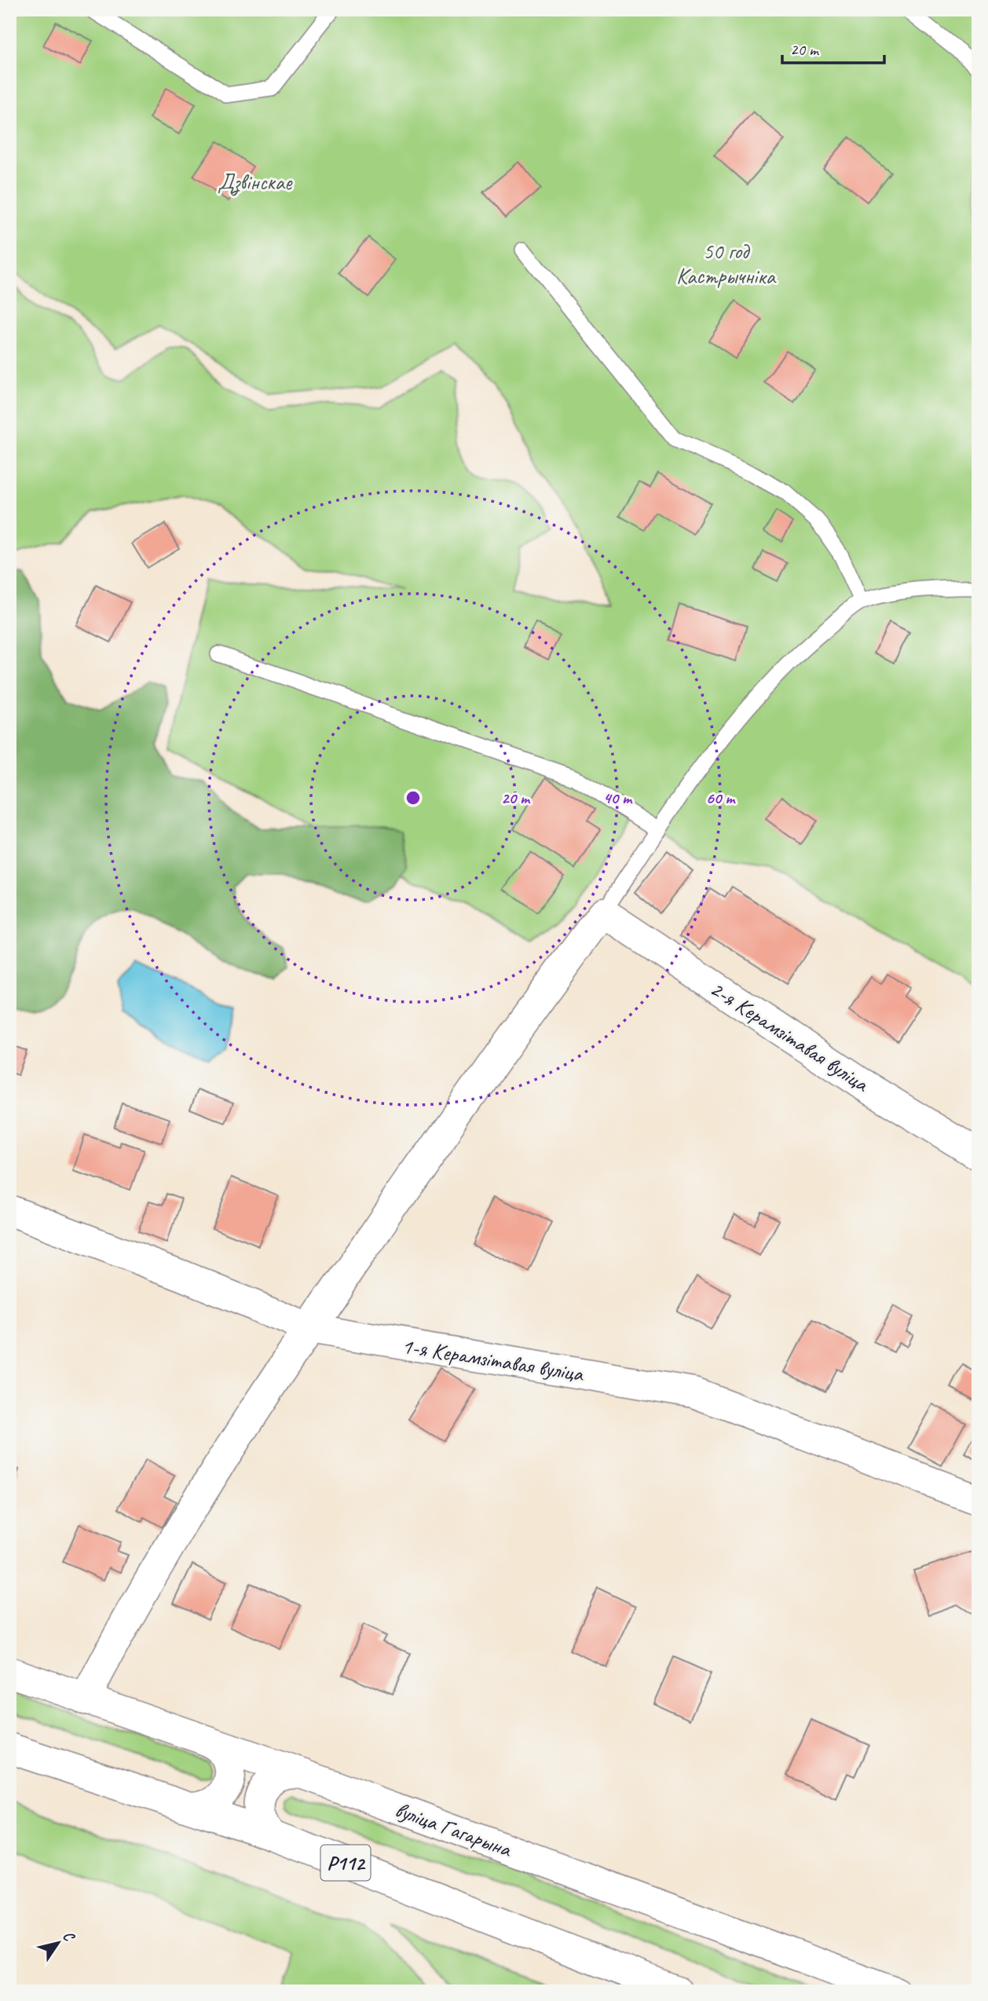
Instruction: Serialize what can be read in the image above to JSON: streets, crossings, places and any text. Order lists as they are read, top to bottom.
{
  "streets": {
    "street": [
      "2-я Керамзітавая вуліца",
      "1-я Керамзітавая вуліца",
      "вуліца Гагарына",
      "Р112"
    ]
  },
  "parks": ["Дзвінскае", "50 год Кастрычніка"],
  "scale_bar": "20 m",
  "north": "top right",
  "rings": ["20 m", "40 m", "60 m"]
}
